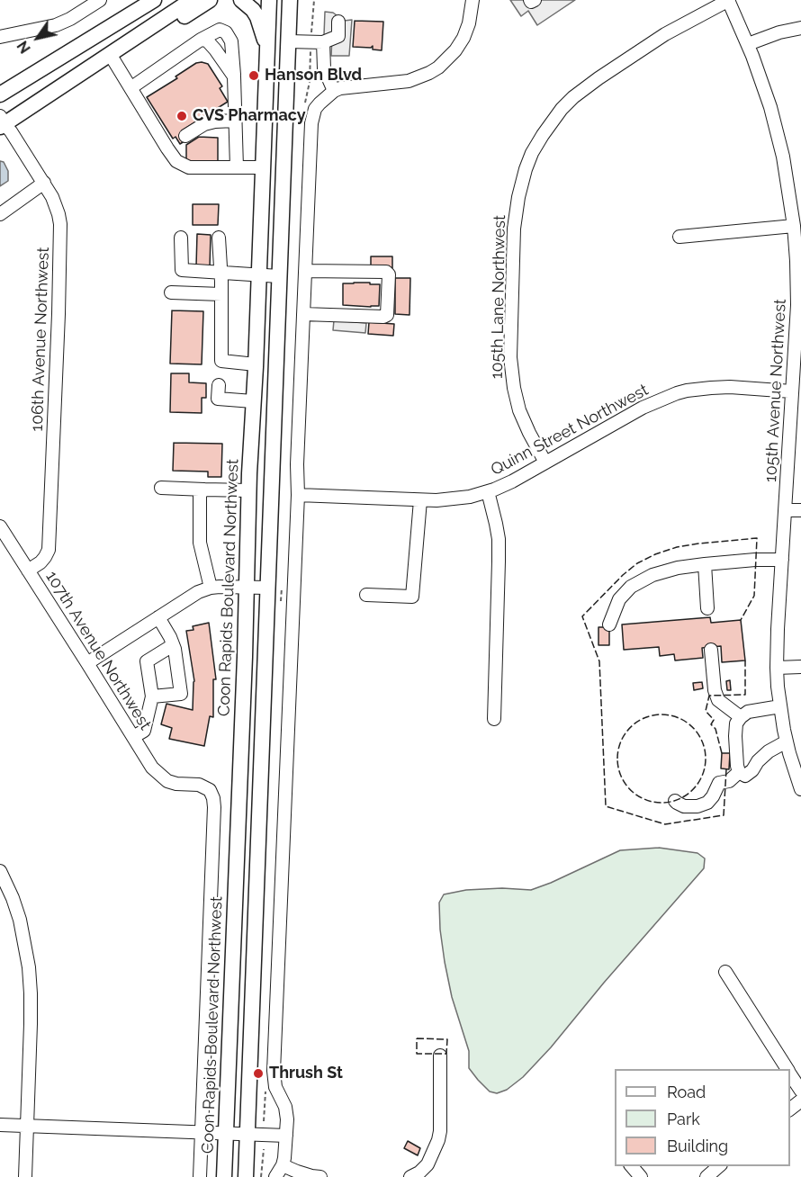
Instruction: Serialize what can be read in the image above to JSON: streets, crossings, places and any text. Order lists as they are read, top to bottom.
{
  "streets": {
    "main road": ["Coon Rapids Boulevard Northwest"],
    "street": [
      "105th Lane Northwest",
      "106th Avenue Northwest",
      "105th Avenue Northwest",
      "Quinn Street Northwest",
      "107th Avenue Northwest"
    ]
  },
  "crossings": [
    ["105th Lane Northwest", "105th Avenue Northwest"],
    ["105th Lane Northwest", "Quinn Street Northwest"],
    ["106th Avenue Northwest", "107th Avenue Northwest"],
    ["105th Avenue Northwest", "Quinn Street Northwest"],
    ["Coon Rapids Boulevard Northwest", "107th Avenue Northwest"]
  ],
  "places": ["Hanson Blvd", "CVS Pharmacy", "Thrush St"],
  "legend": ["Road", "Park", "Building"],
  "north": "bottom left"
}
